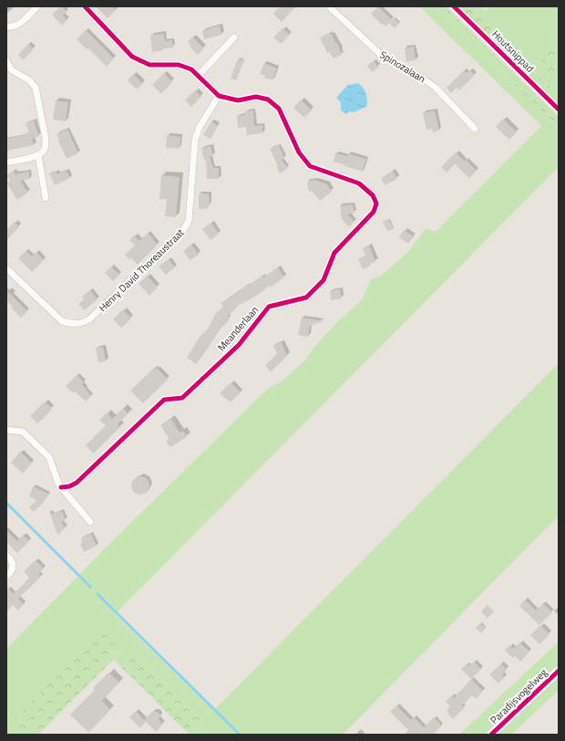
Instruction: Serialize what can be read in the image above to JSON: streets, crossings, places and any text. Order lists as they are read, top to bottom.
{
  "streets": {
    "street": [
      "Spinozalaan",
      "Henry David Thoreaustraat",
      "Meanderlaan",
      "Paradijsvogelweg"
    ],
    "cycle path": ["Houtsnippad"]
  },
  "crossings": [
    ["Henry David Thoreaustraat", "Meanderlaan"]
  ]
}
